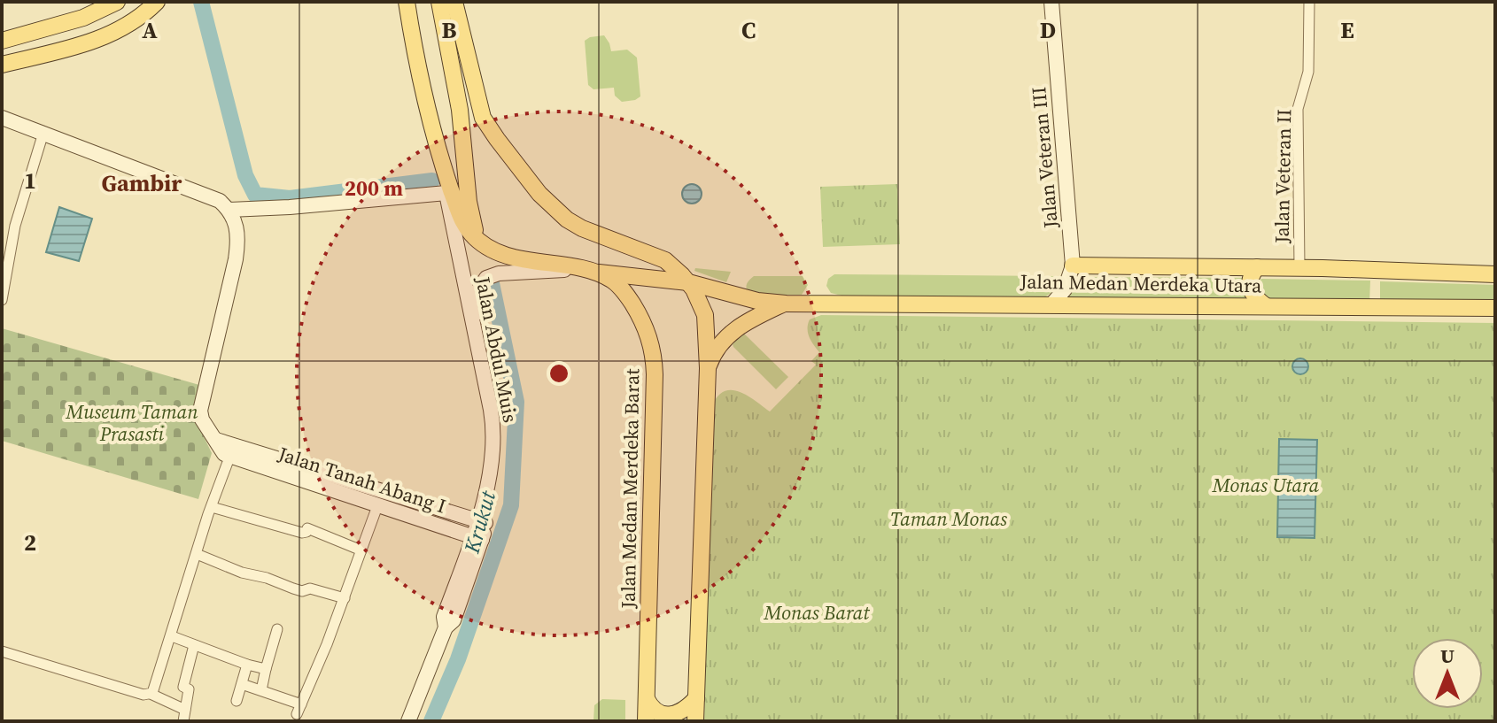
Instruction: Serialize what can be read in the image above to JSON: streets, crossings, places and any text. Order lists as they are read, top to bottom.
{
  "streets": {
    "main road": ["Jalan Medan Merdeka Utara", "Jalan Medan Merdeka Barat"],
    "street": [
      "Jalan Veteran III",
      "Jalan Veteran II",
      "Jalan Abdul Muis",
      "Jalan Tanah Abang I"
    ]
  },
  "crossings": [
    ["Jalan Veteran III", "Jalan Medan Merdeka Utara"],
    ["Jalan Veteran II", "Jalan Medan Merdeka Utara"],
    ["Jalan Medan Merdeka Utara", "Jalan Medan Merdeka Barat"],
    ["Jalan Abdul Muis", "Jalan Tanah Abang I"],
    ["Jalan Abdul Muis", "Jalan Medan Merdeka Barat"]
  ],
  "districts": ["Gambir"],
  "water": ["Krukut"],
  "parks": [
    "Museum Taman Prasasti",
    "Monas Utara",
    "Taman Monas",
    "Monas Barat"
  ],
  "north": "top",
  "grid": {
    "columns": [
      "A",
      "B",
      "C",
      "D",
      "E"
    ],
    "rows": ["1", "2"]
  },
  "rings": ["200 m"]
}
